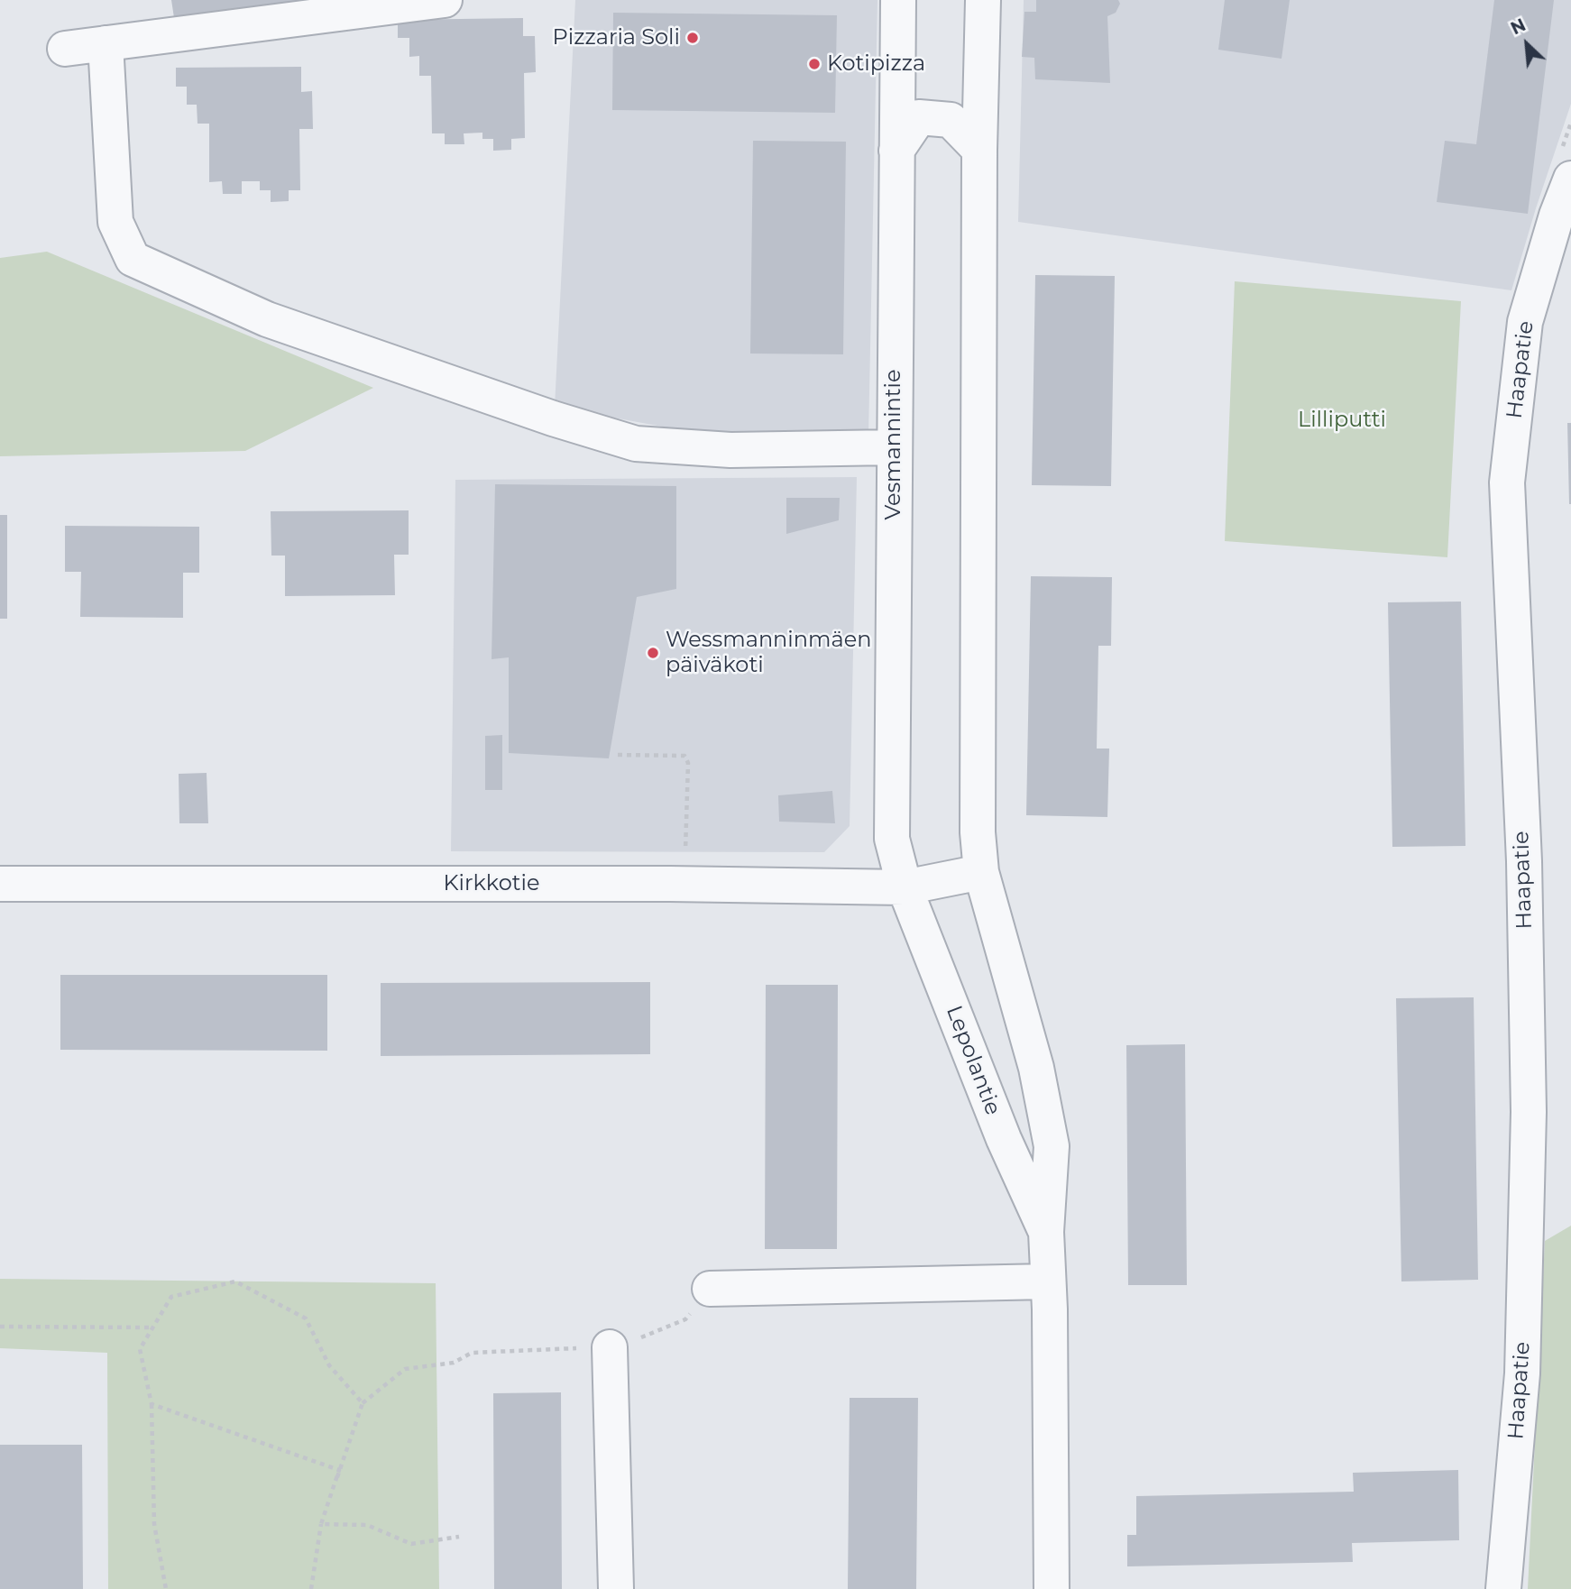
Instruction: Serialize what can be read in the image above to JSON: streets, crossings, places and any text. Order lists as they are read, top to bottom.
{
  "streets": {
    "street": [
      "Haapatie",
      "Vesmannintie",
      "Kirkkotie",
      "Lepolantie"
    ]
  },
  "crossings": [
    ["Vesmannintie", "Kirkkotie"],
    ["Vesmannintie", "Lepolantie"],
    ["Kirkkotie", "Lepolantie"]
  ],
  "parks": ["Lilliputti"],
  "places": ["Pizzaria Soli", "Kotipizza", "Wessmanninmäen päiväkoti"],
  "north": "top left"
}
